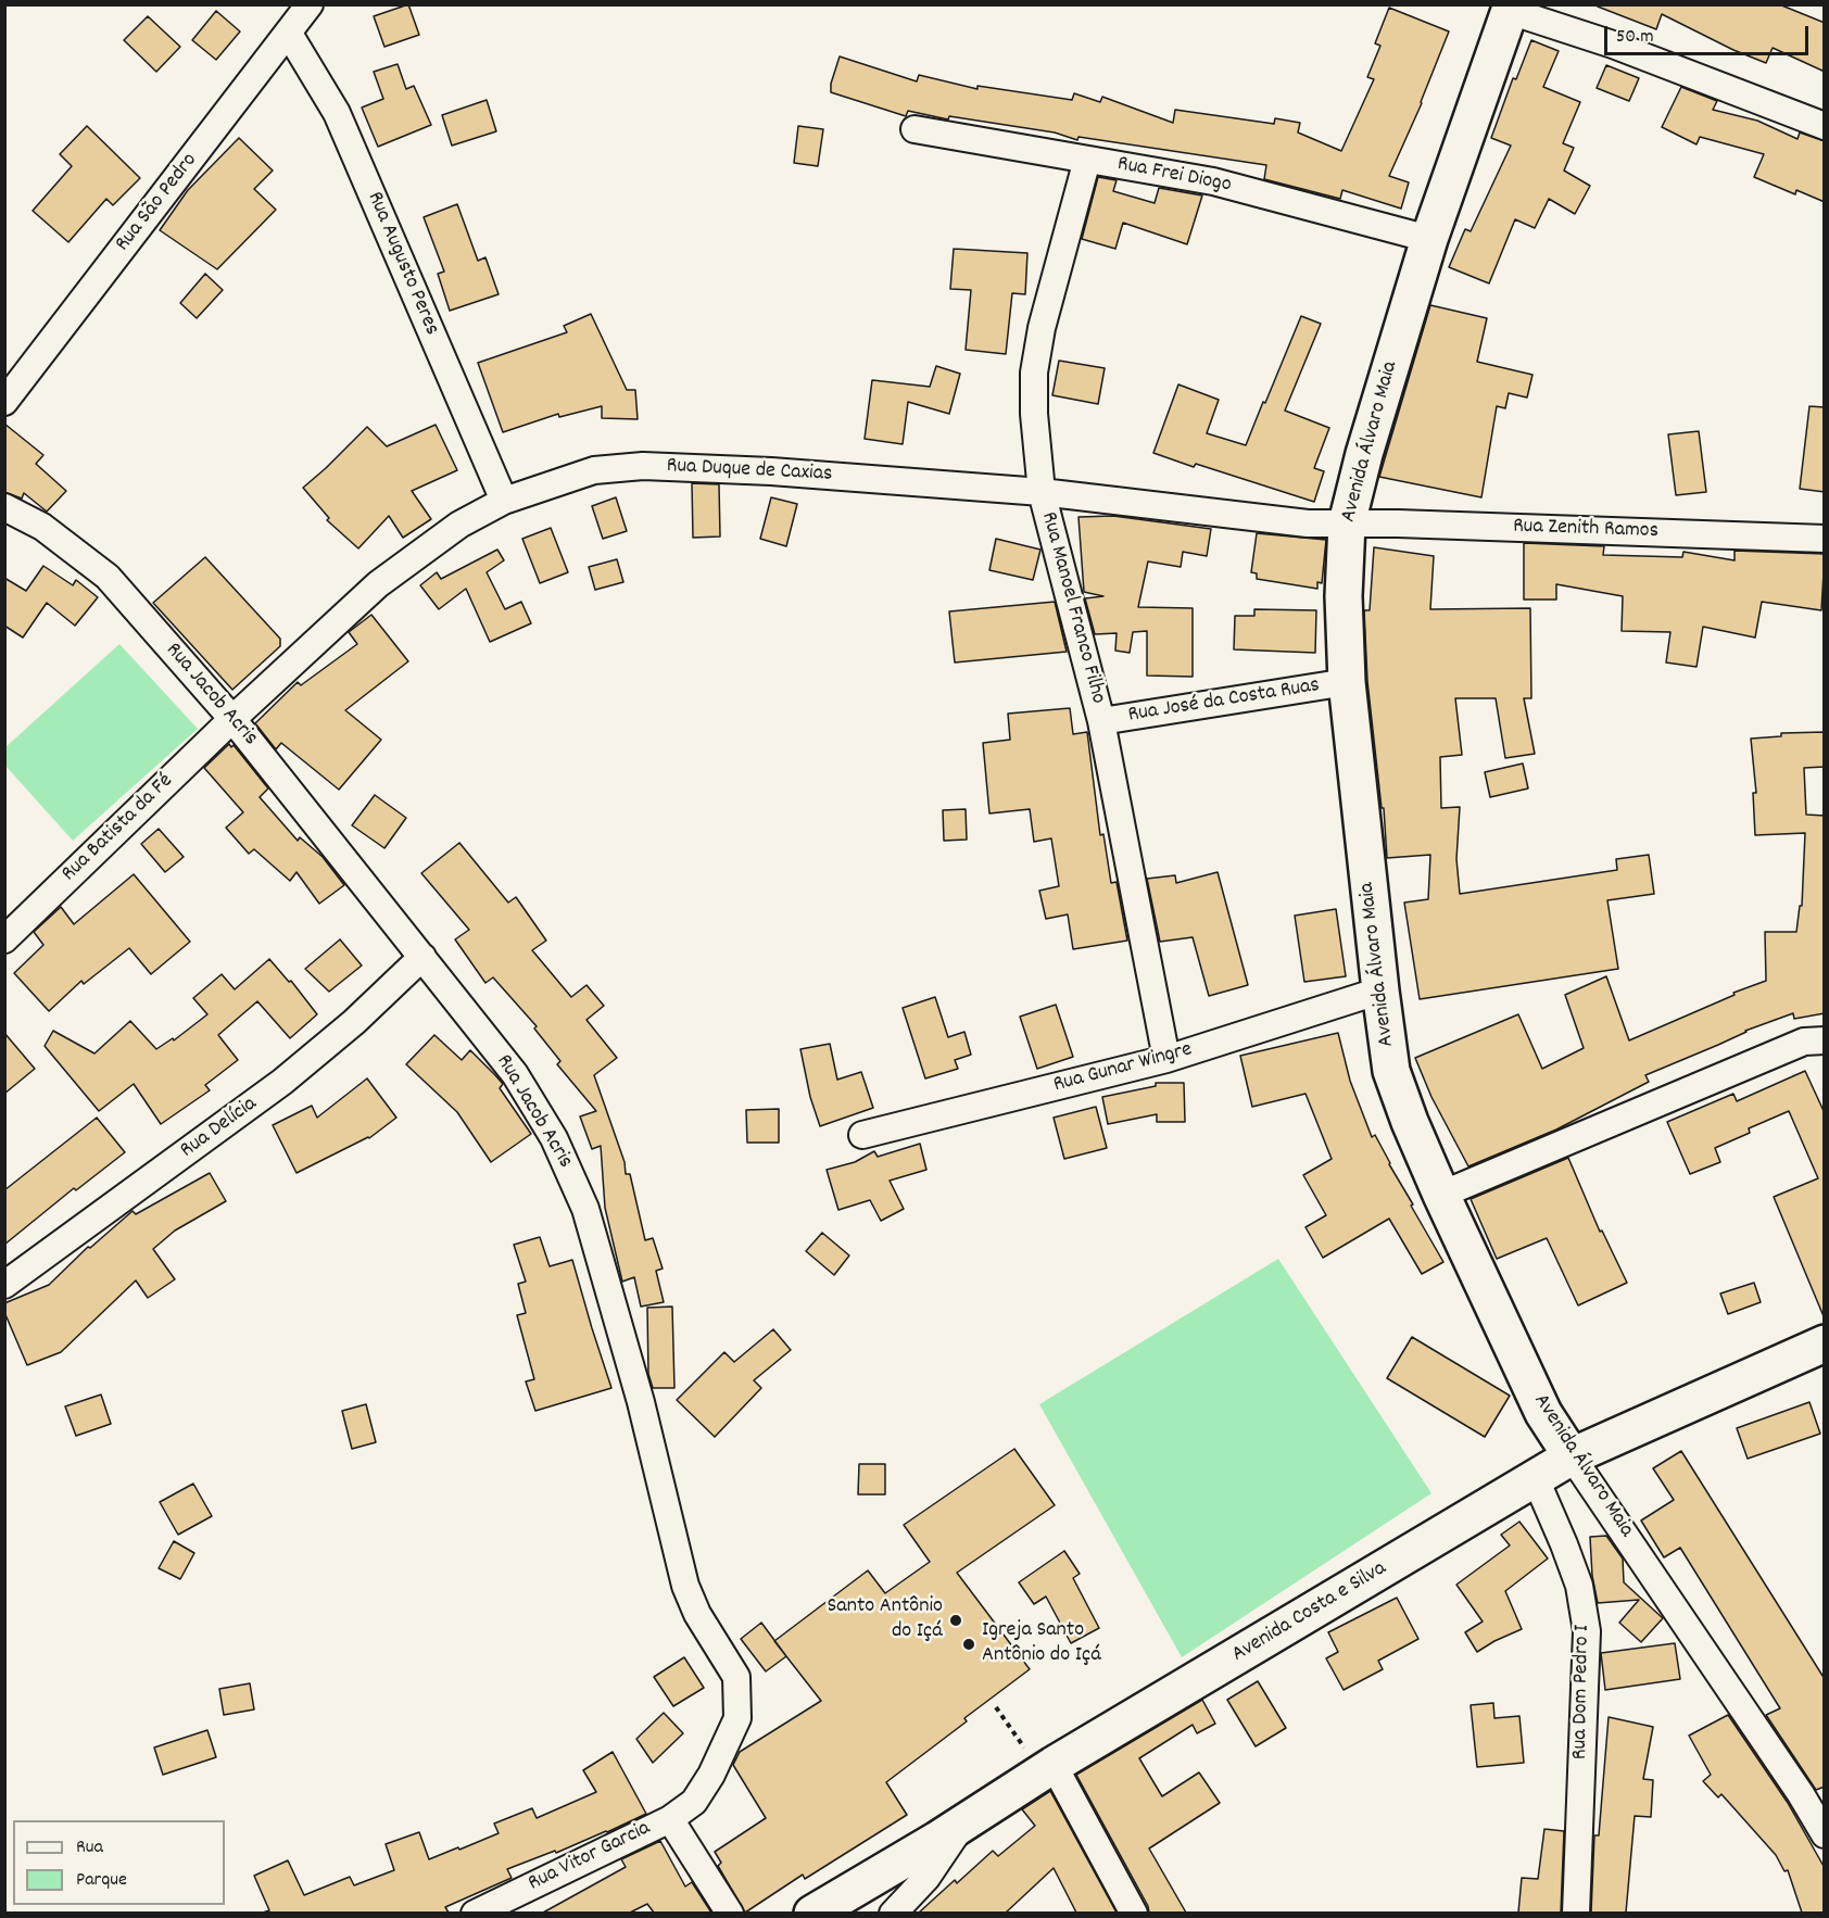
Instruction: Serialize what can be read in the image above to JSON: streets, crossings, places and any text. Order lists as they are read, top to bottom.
{
  "streets": {
    "street": [
      "Rua Frei Diogo",
      "Rua São Pedro",
      "Rua Augusto Peres",
      "Avenida Álvaro Maia",
      "Rua Duque de Caxias",
      "Rua Zenith Ramos",
      "Rua Manoel Franco Filho",
      "Rua Jacob Acris",
      "Rua José da Costa Ruas",
      "Rua Batista da Fé",
      "Rua Gunar Wingre",
      "Rua Delícia",
      "Avenida Costa e Silva",
      "Rua Dom Pedro I",
      "Rua Vitor Garcia"
    ]
  },
  "crossings": [
    ["Rua Frei Diogo", "Avenida Álvaro Maia"],
    ["Rua Frei Diogo", "Rua Manoel Franco Filho"],
    ["Rua São Pedro", "Rua Augusto Peres"],
    ["Rua Augusto Peres", "Rua Duque de Caxias"],
    ["Avenida Álvaro Maia", "Rua Duque de Caxias"],
    ["Avenida Álvaro Maia", "Rua Zenith Ramos"],
    ["Avenida Álvaro Maia", "Rua José da Costa Ruas"],
    ["Avenida Álvaro Maia", "Rua Gunar Wingre"],
    ["Avenida Álvaro Maia", "Avenida Costa e Silva"],
    ["Rua Duque de Caxias", "Rua Zenith Ramos"],
    ["Rua Duque de Caxias", "Rua Manoel Franco Filho"],
    ["Rua Duque de Caxias", "Rua Jacob Acris"],
    ["Rua Duque de Caxias", "Rua Batista da Fé"],
    ["Rua Manoel Franco Filho", "Rua José da Costa Ruas"],
    ["Rua Manoel Franco Filho", "Rua Gunar Wingre"],
    ["Rua Jacob Acris", "Rua Batista da Fé"],
    ["Rua Jacob Acris", "Rua Delícia"],
    ["Rua Jacob Acris", "Rua Vitor Garcia"],
    ["Avenida Costa e Silva", "Rua Dom Pedro I"]
  ],
  "places": ["Santo Antônio do Içá", "Igreja Santo Antônio do Içá"],
  "legend": ["Rua", "Parque"],
  "scale_bar": "50 m"
}
